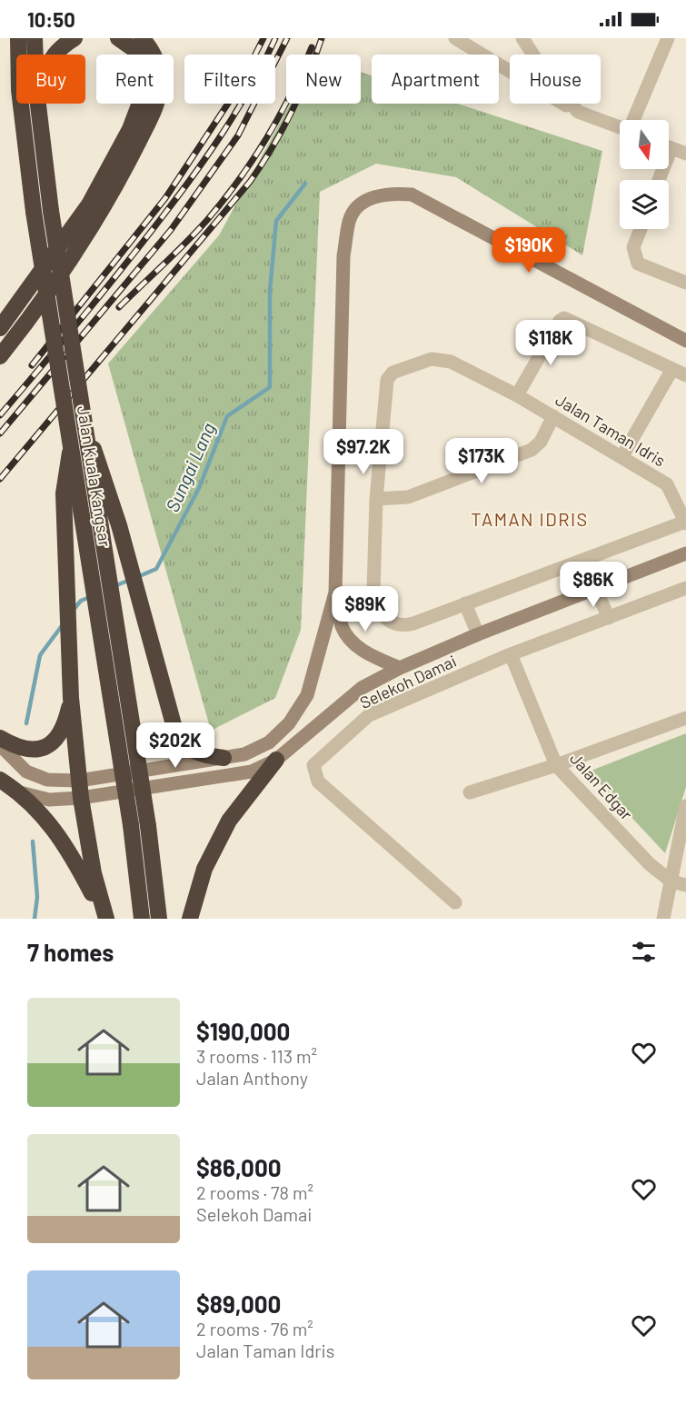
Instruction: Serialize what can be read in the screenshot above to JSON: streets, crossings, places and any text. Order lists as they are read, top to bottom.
{
  "streets": {
    "highway": ["Jalan Kuala Kangsar"],
    "street": ["Jalan Taman Idris", "Selekoh Damai", "Jalan Edgar"]
  },
  "crossings": [
    ["Selekoh Damai", "Jalan Edgar"]
  ],
  "districts": ["TAMAN IDRIS"],
  "water": ["Sungai Lang"],
  "north": "bottom",
  "page": {
    "status": "10:50",
    "chip": [
      "Buy",
      "Rent",
      "Filters",
      "New",
      "Apartment",
      "House"
    ],
    "price": [
      "$190K",
      "$118K",
      "$97.2K",
      "$173K",
      "$86K",
      "$89K",
      "$202K"
    ],
    "heading": "7 homes",
    "list": [
      {
        "name": "$190,000",
        "note": "3 rooms · 113 m² · Jalan Anthony"
      },
      {
        "name": "$86,000",
        "note": "2 rooms · 78 m² · Selekoh Damai"
      },
      {
        "name": "$89,000",
        "note": "2 rooms · 76 m² · Jalan Taman Idris"
      }
    ]
  }
}
